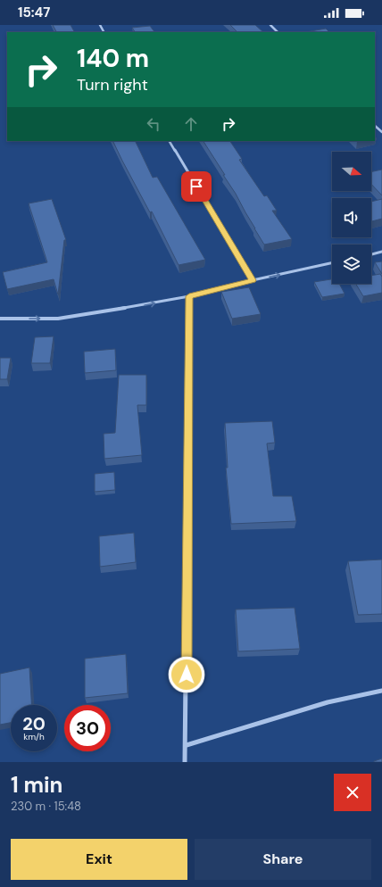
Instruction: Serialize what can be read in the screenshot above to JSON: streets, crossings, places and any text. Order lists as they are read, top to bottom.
{
  "north": "right",
  "page": {
    "status": "15:47",
    "turn": ["140 m", "Turn right"],
    "speed": "20 km/h",
    "limit": "30",
    "heading": ["1 min", "230 m · 15:48"],
    "buttons": ["Exit", "Share"]
  }
}
